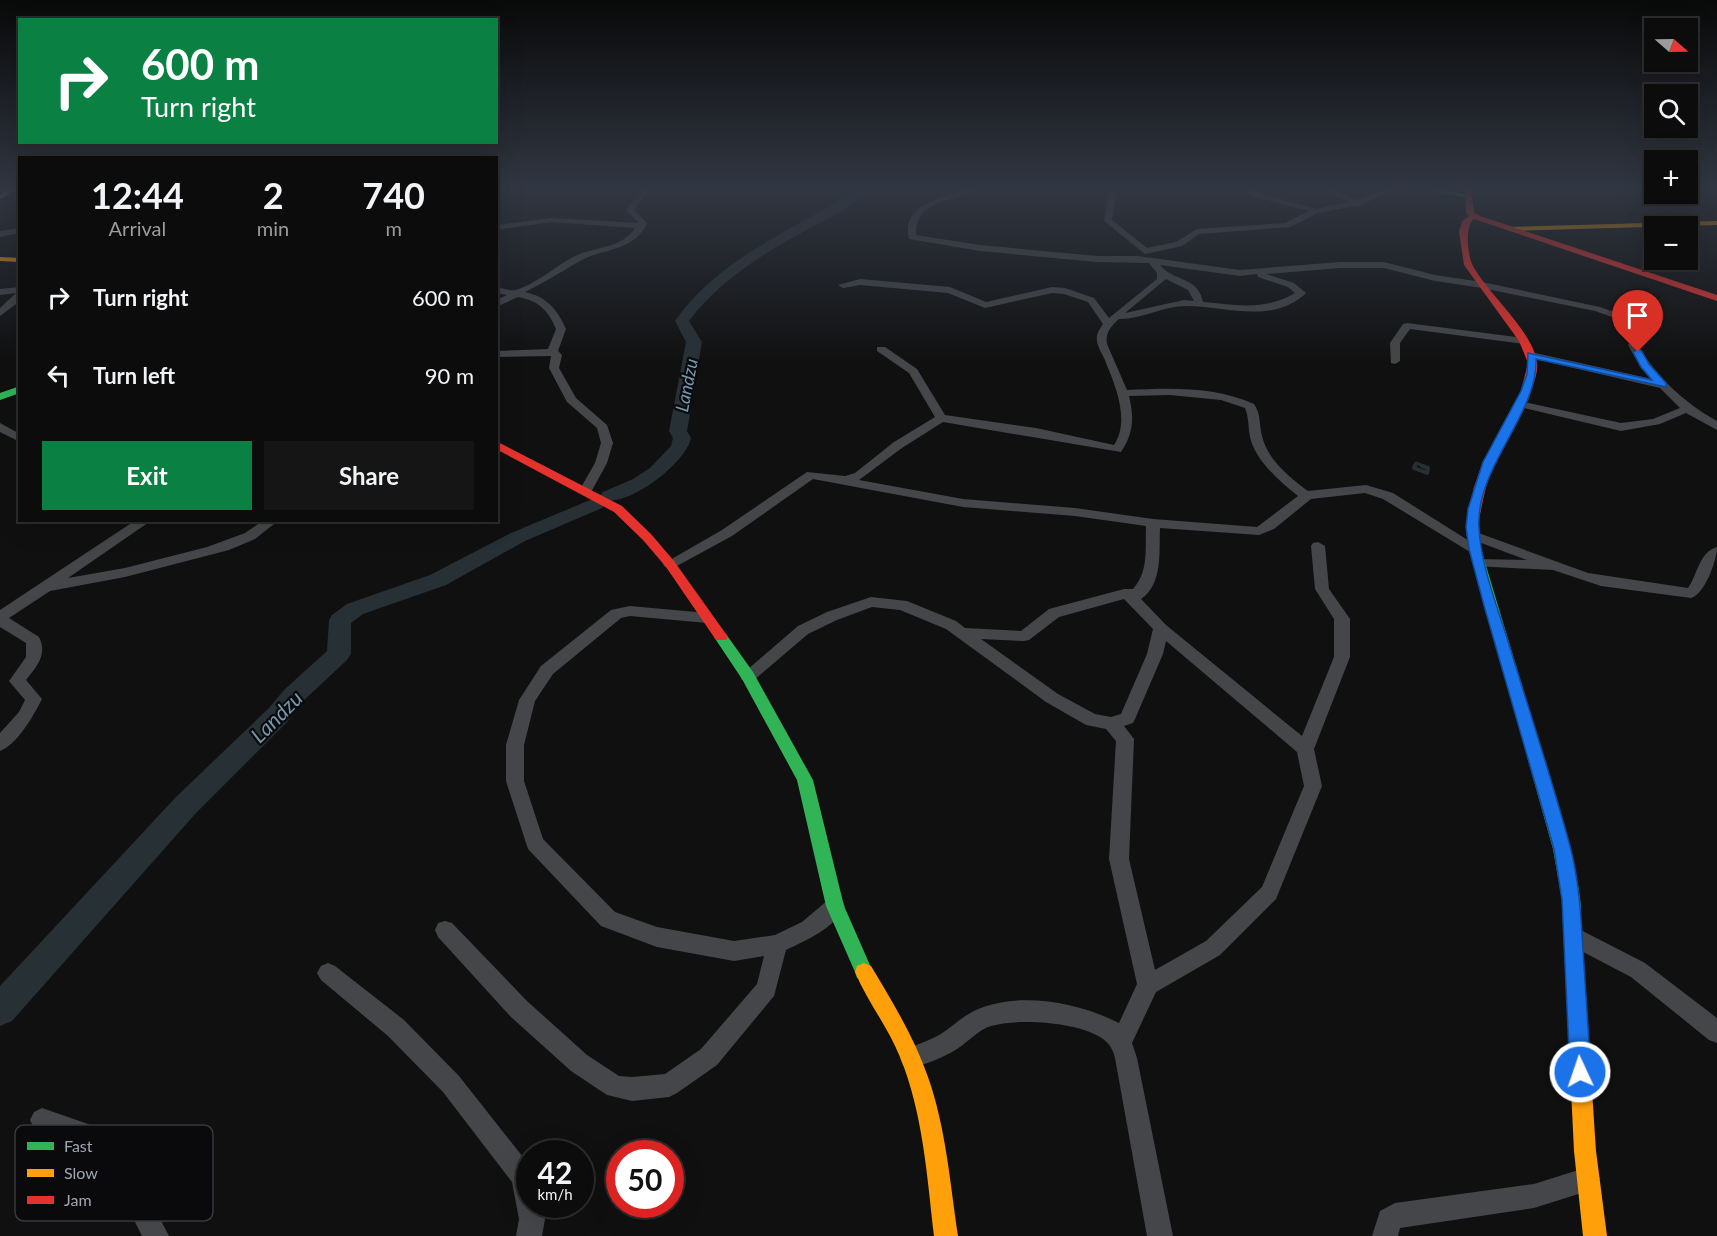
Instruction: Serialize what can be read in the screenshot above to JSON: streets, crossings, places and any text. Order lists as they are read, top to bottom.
{
  "water": ["Landzu"],
  "legend": ["Fast", "Slow", "Jam"],
  "north": "right",
  "page": {
    "map_buttons": ["+", "−"],
    "turn": ["600 m", "Turn right"],
    "eta": [
      "12:44",
      "Arrival",
      "2",
      "min",
      "740",
      "m"
    ],
    "list": [
      {
        "name": "Turn right",
        "value": "600 m"
      },
      {
        "name": "Turn left",
        "value": "90 m"
      }
    ],
    "buttons": ["Exit", "Share"],
    "speed": "42 km/h",
    "limit": "50"
  }
}
